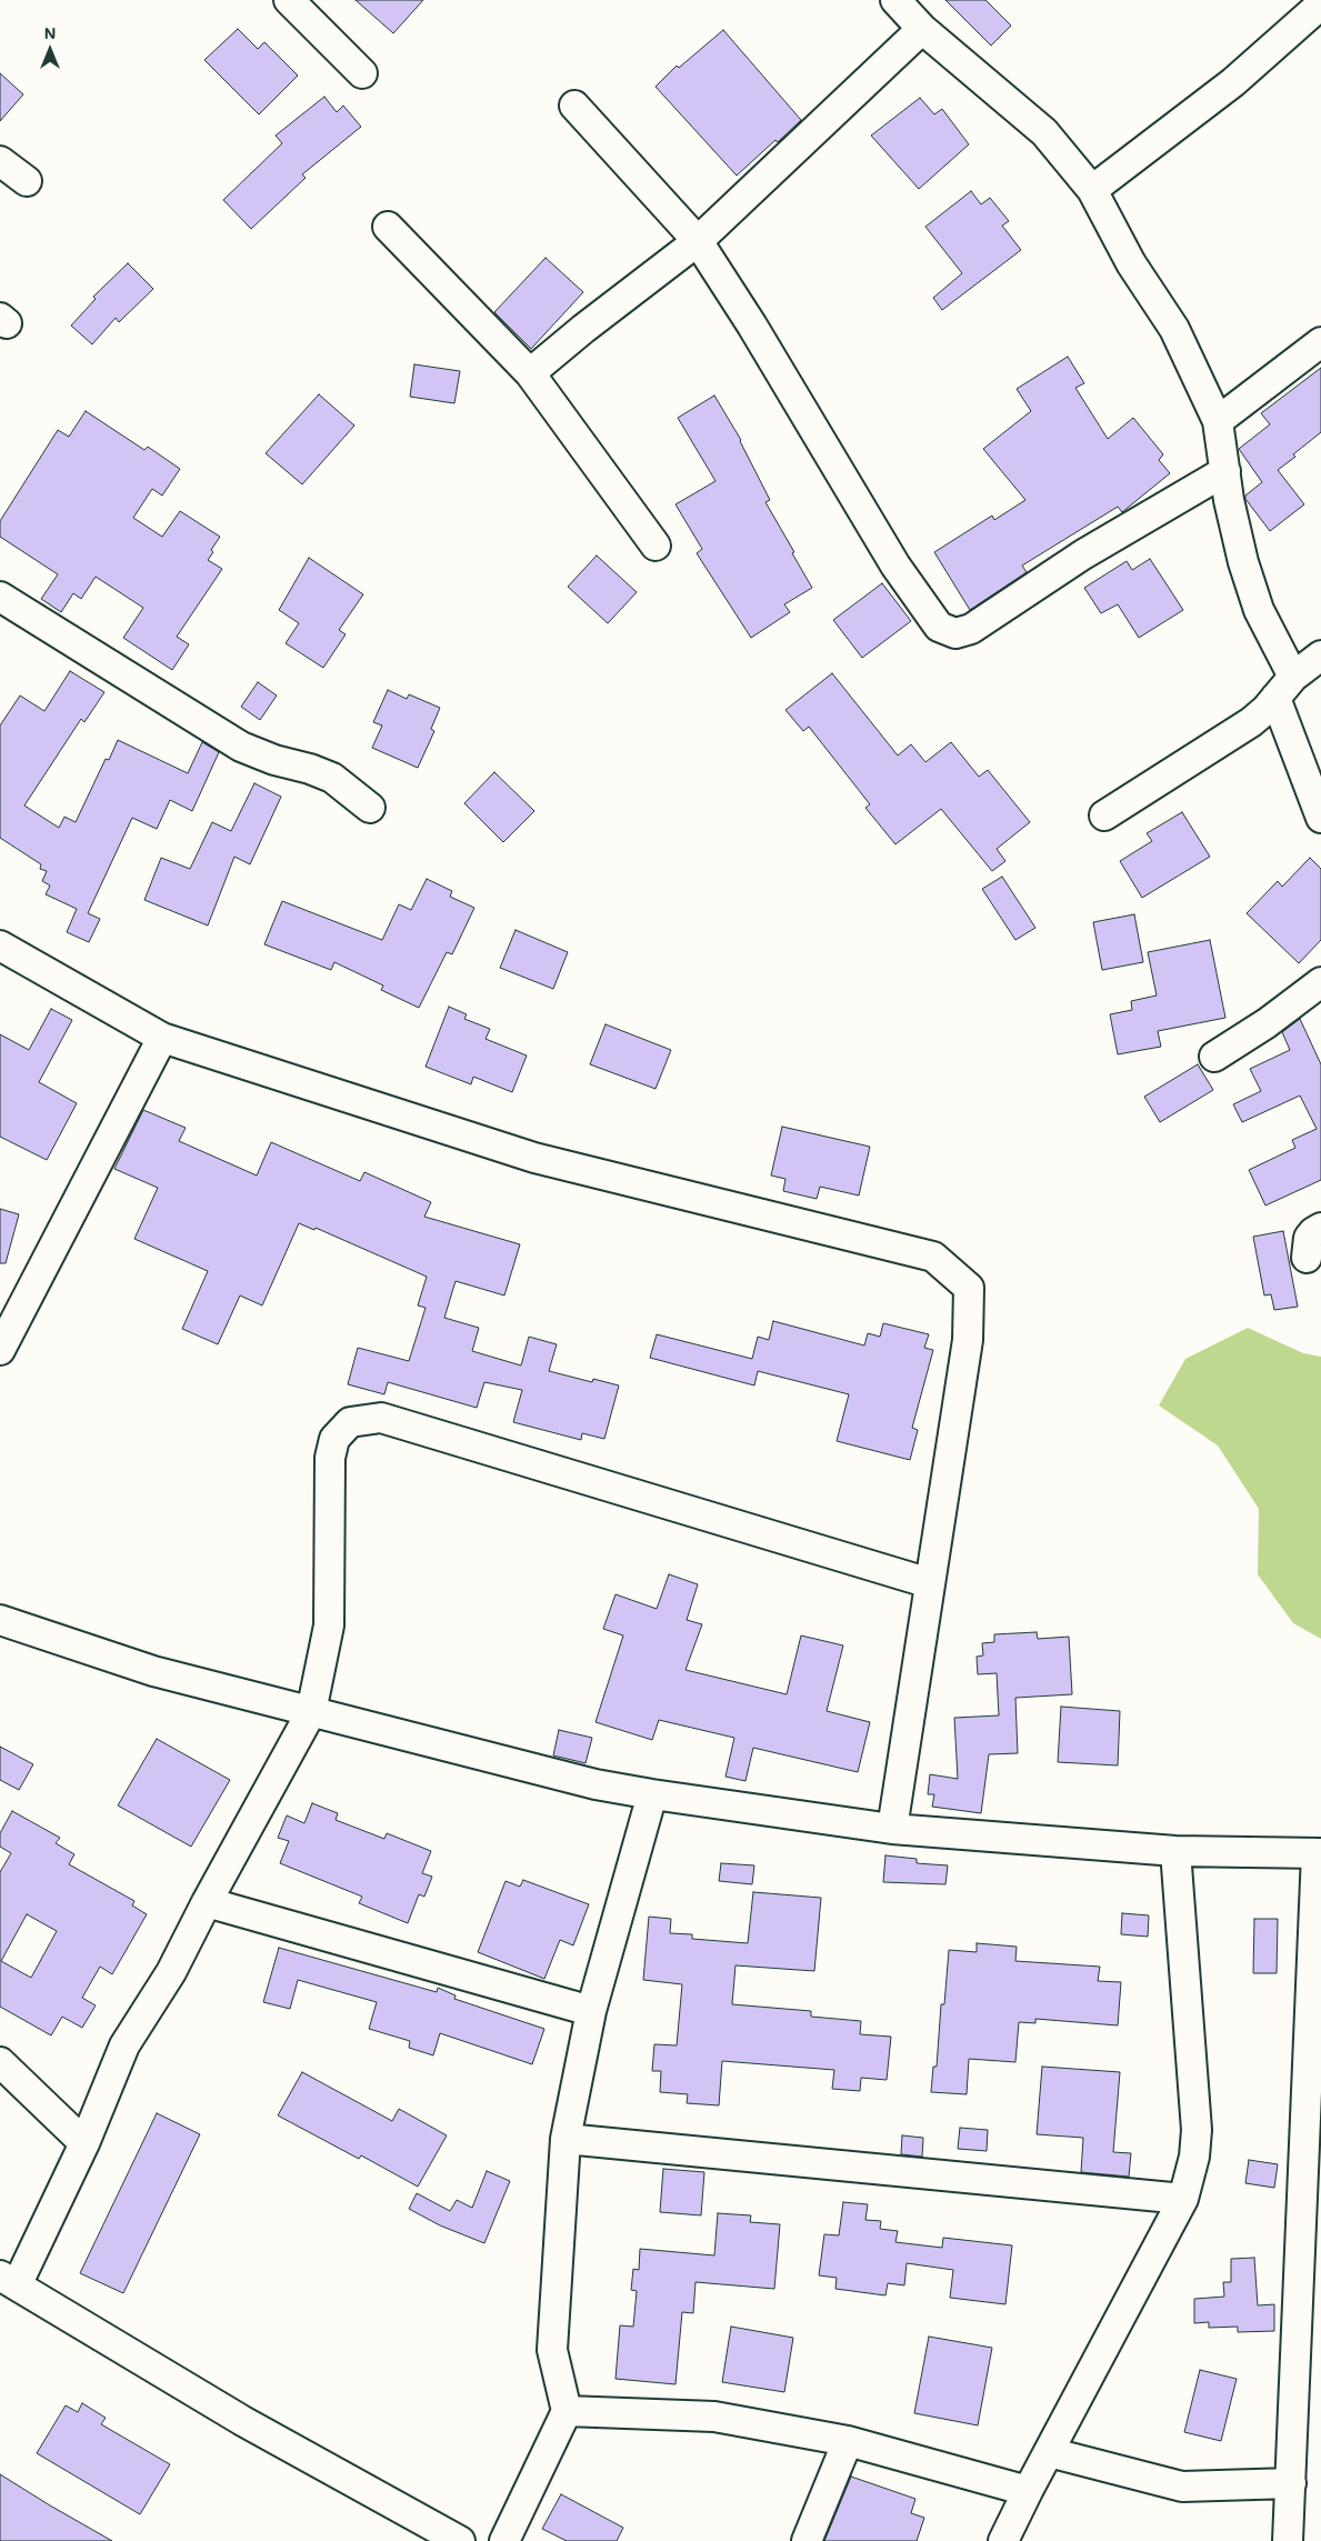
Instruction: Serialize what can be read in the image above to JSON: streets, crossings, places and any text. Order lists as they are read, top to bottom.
{
  "north": "top"
}
